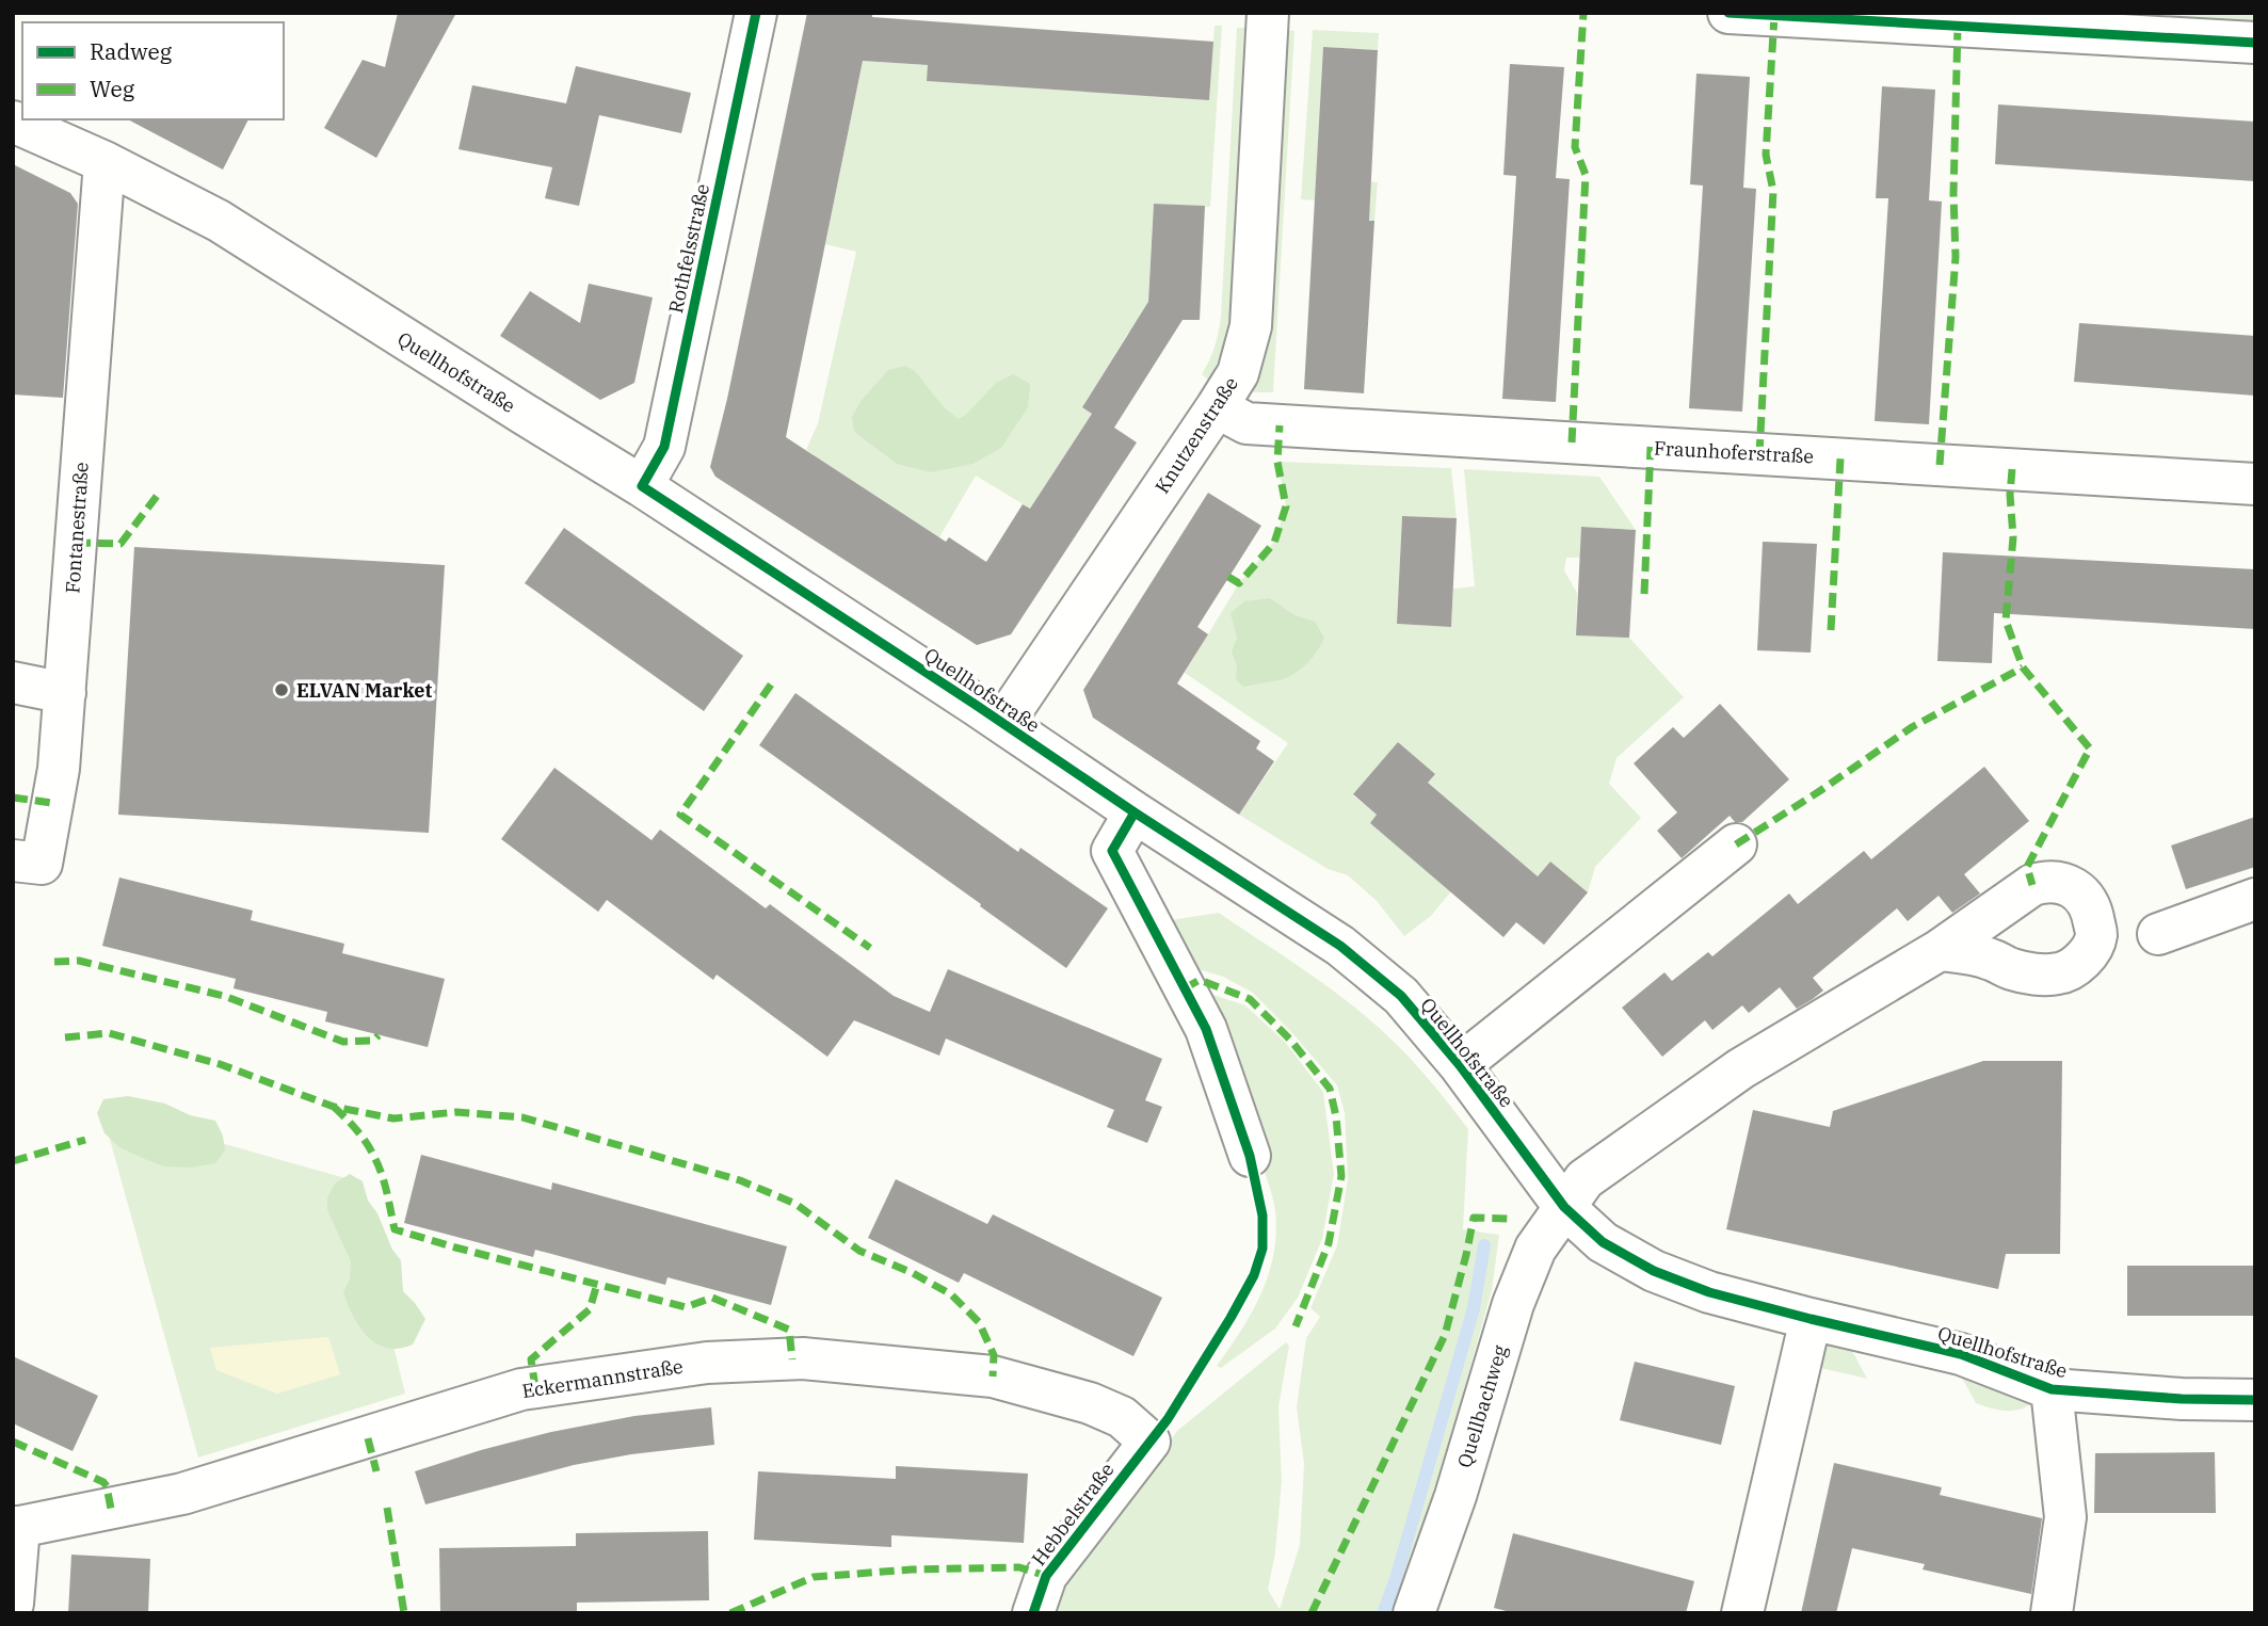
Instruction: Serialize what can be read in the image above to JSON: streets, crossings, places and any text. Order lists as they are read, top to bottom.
{
  "streets": {
    "street": [
      "Rothfelsstraße",
      "Quellhofstraße",
      "Knutzenstraße",
      "Fraunhoferstraße",
      "Fontanestraße",
      "Eckermannstraße",
      "Quellbachweg",
      "Hebbelstraße"
    ]
  },
  "crossings": [
    ["Rothfelsstraße", "Quellhofstraße"],
    ["Quellhofstraße", "Knutzenstraße"],
    ["Quellhofstraße", "Fontanestraße"],
    ["Quellhofstraße", "Quellbachweg"],
    ["Knutzenstraße", "Fraunhoferstraße"],
    ["Eckermannstraße", "Hebbelstraße"]
  ],
  "places": ["ELVAN Market"],
  "legend": ["Radweg", "Weg"]
}
